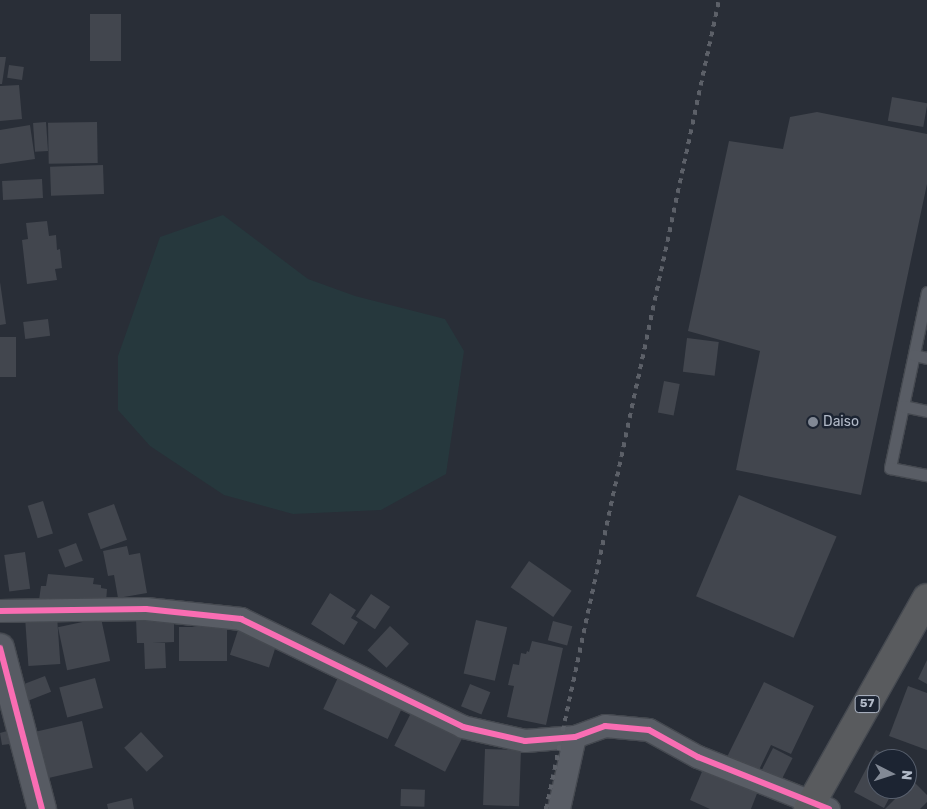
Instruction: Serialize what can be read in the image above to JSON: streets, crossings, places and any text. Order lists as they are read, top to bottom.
{
  "streets": {
    "highway": ["57"]
  },
  "places": ["Daiso"],
  "north": "right"
}
